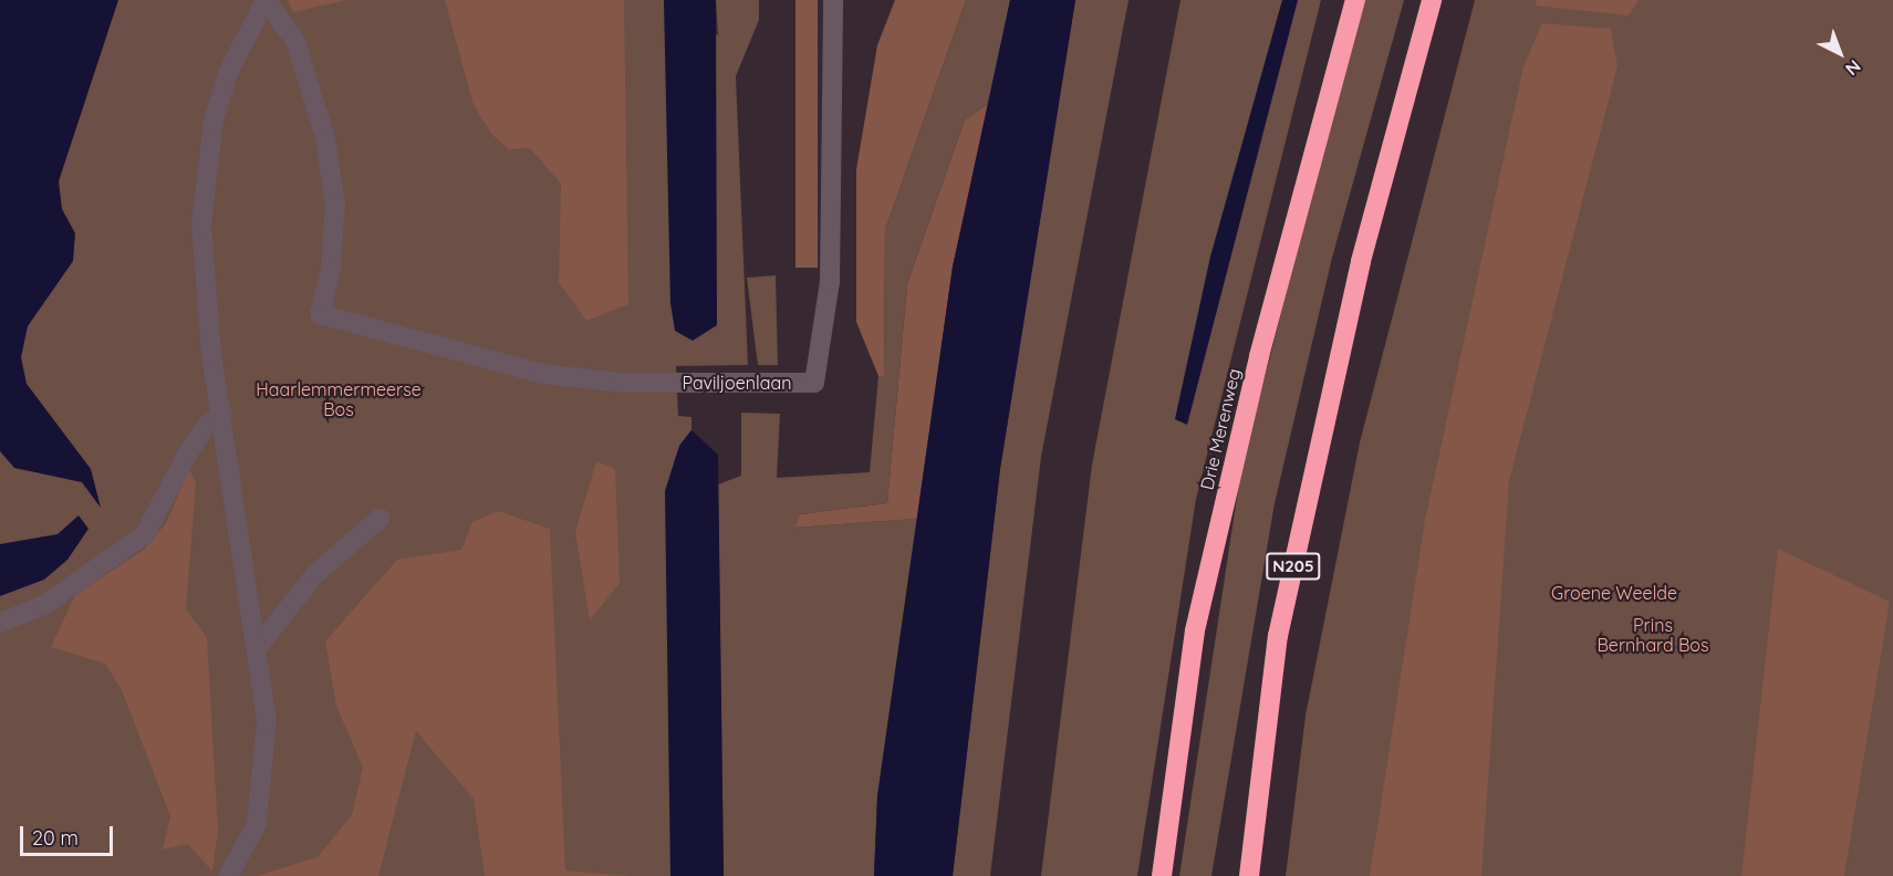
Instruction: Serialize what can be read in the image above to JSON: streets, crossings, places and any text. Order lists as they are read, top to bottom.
{
  "streets": {
    "highway": ["Drie Merenweg", "N205"],
    "street": ["Paviljoenlaan"]
  },
  "parks": ["Haarlemmermeerse Bos", "Groene Weelde", "Prins Bernhard Bos"],
  "scale_bar": "20 m",
  "north": "bottom right"
}
